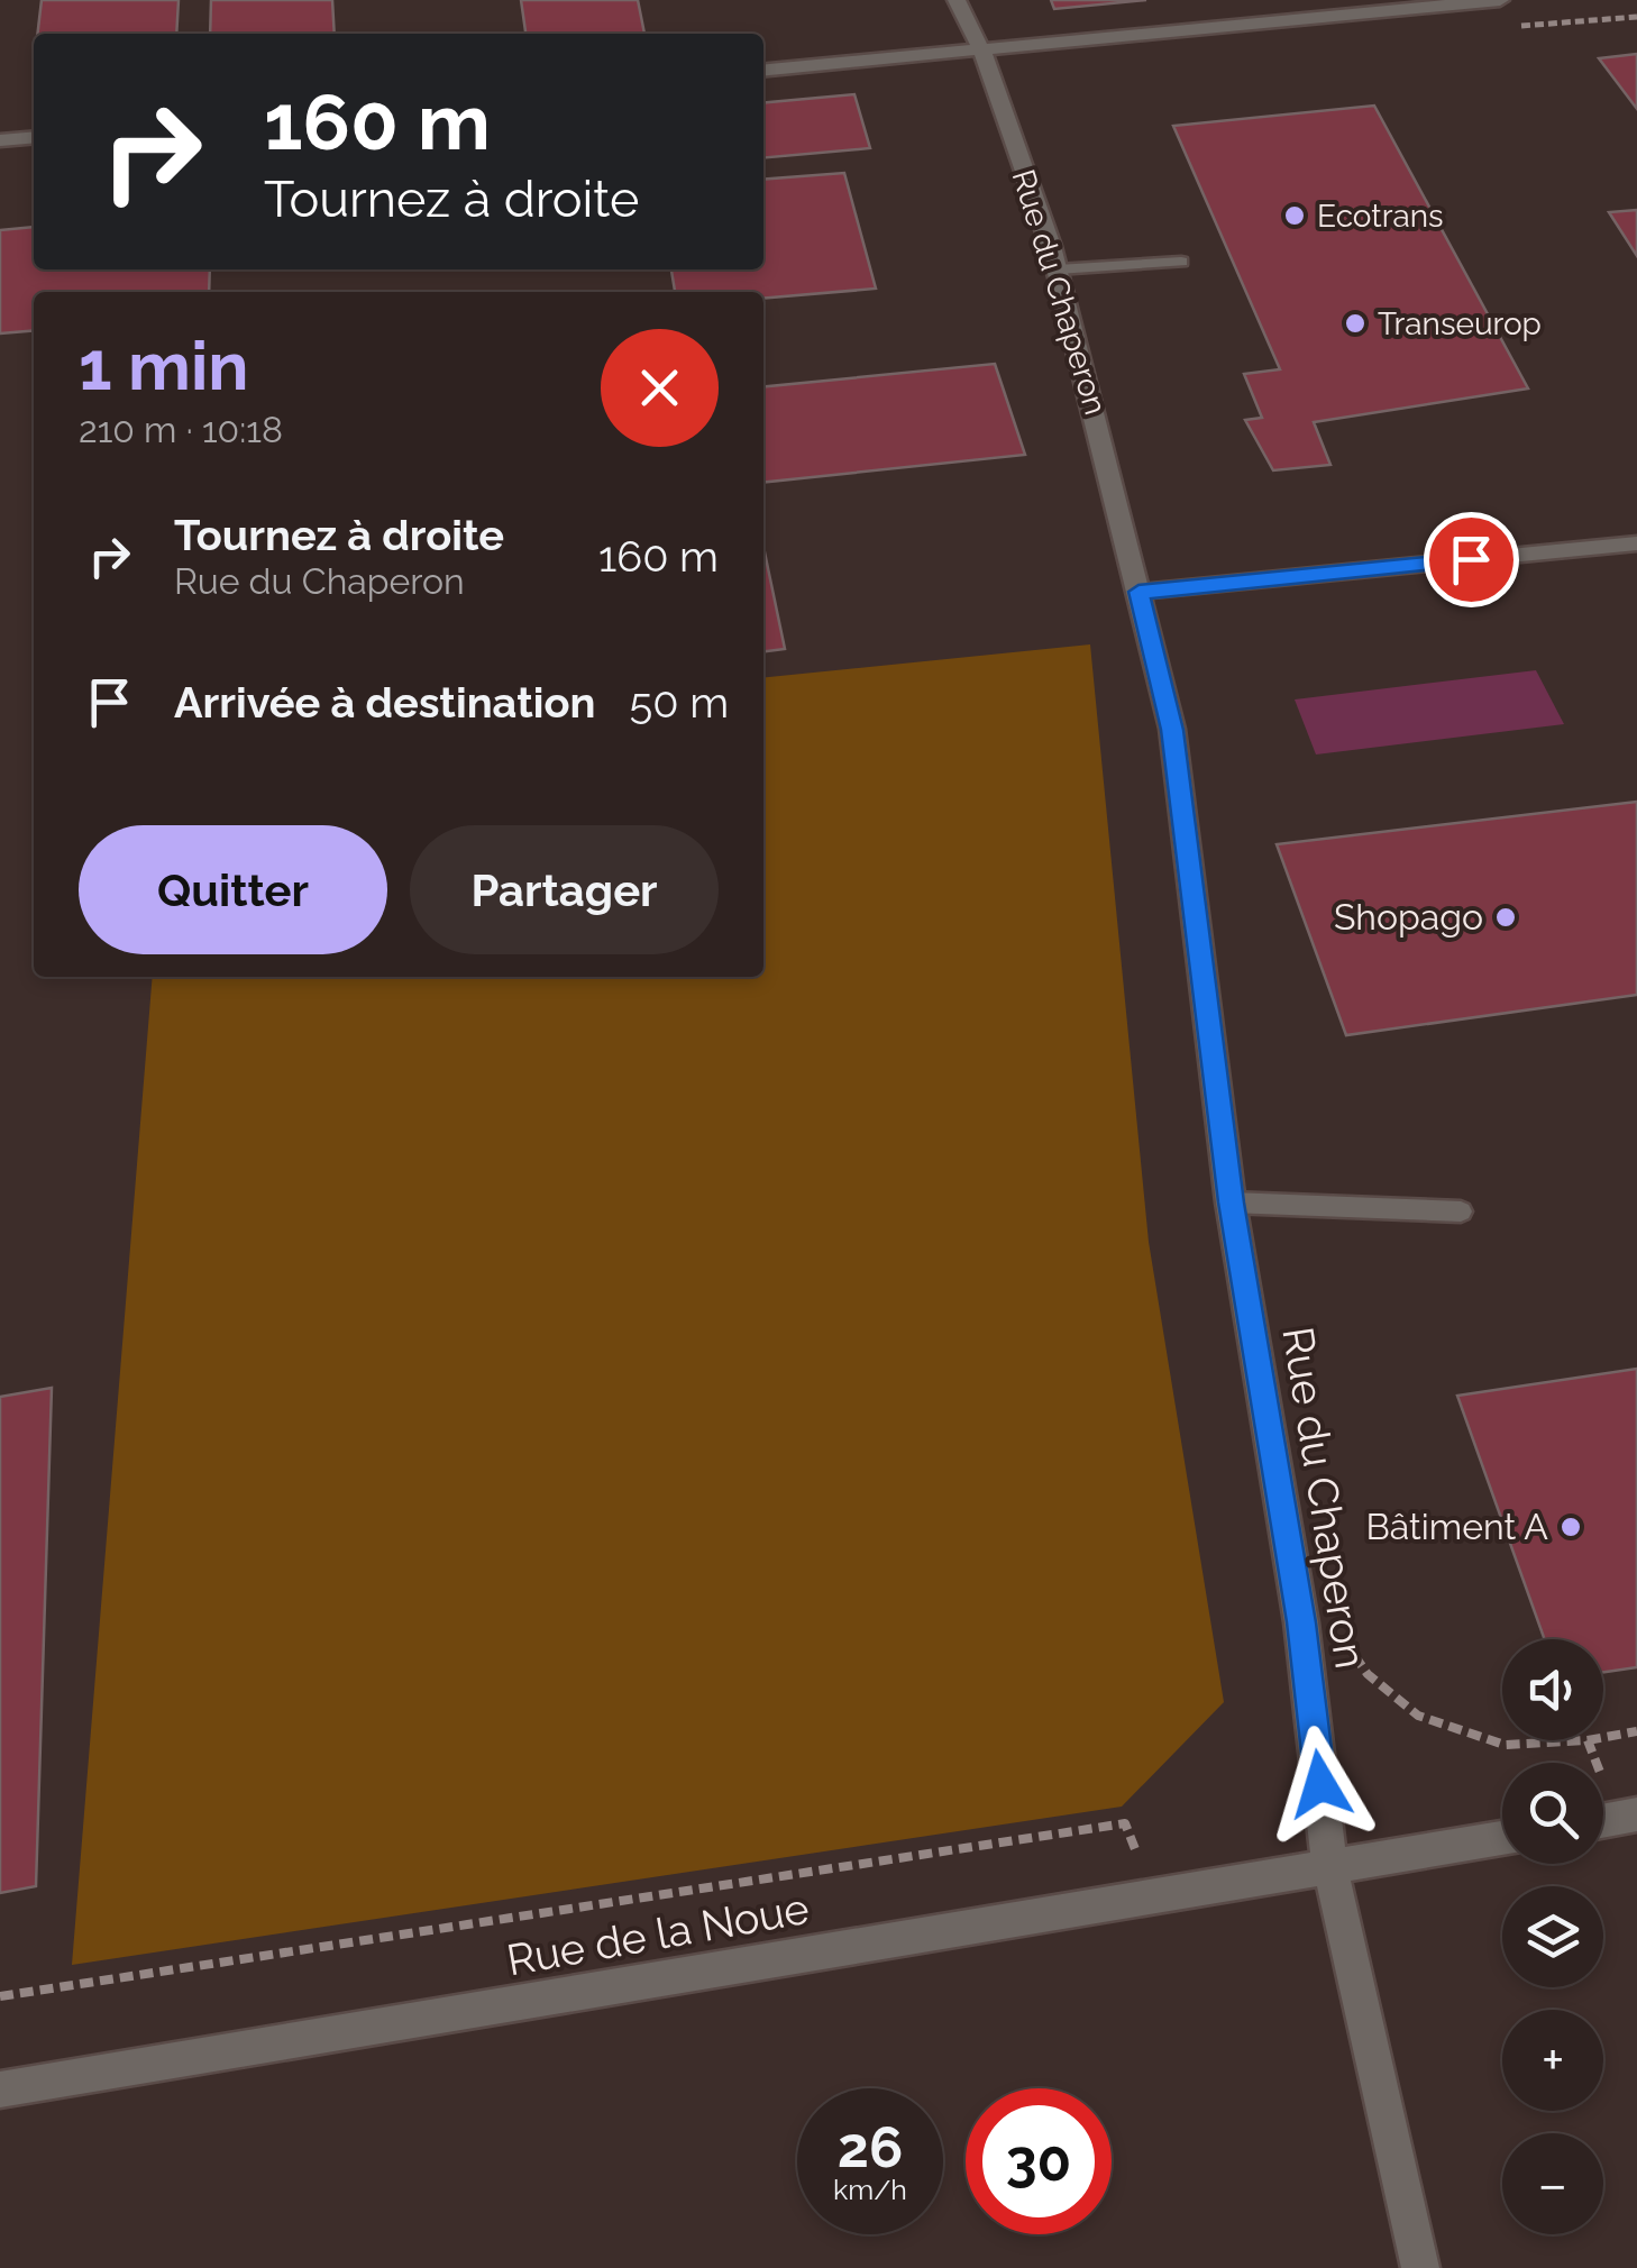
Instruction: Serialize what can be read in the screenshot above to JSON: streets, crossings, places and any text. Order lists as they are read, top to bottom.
{
  "streets": {
    "street": ["Rue du Chaperon", "Rue de la Noue"]
  },
  "crossings": [
    ["Rue du Chaperon", "Rue de la Noue"]
  ],
  "places": [
    "Ecotrans",
    "Transeurop",
    "Shopago",
    "Bâtiment A"
  ],
  "page": {
    "turn": ["160 m", "Tournez à droite"],
    "heading": ["1 min", "210 m · 10:18"],
    "list": [
      {
        "name": "Tournez à droite",
        "note": "Rue du Chaperon",
        "value": "160 m"
      },
      {
        "name": "Arrivée à destination",
        "value": "50 m"
      }
    ],
    "buttons": ["Quitter", "Partager"],
    "map_buttons": ["+", "−"],
    "speed": "26 km/h",
    "limit": "30"
  }
}
